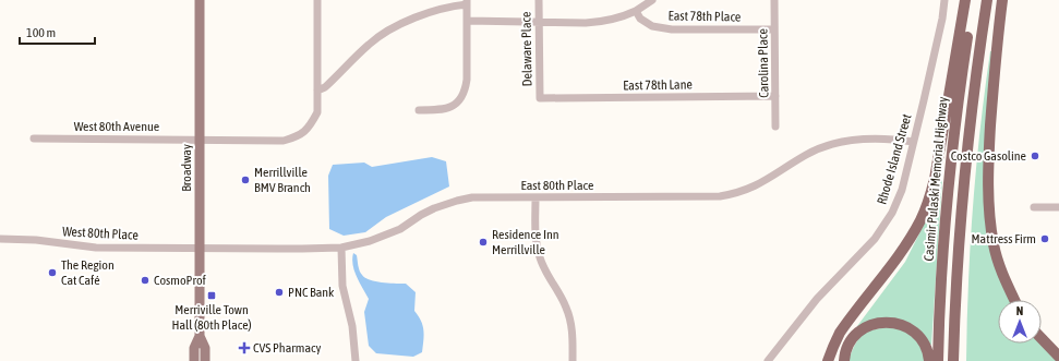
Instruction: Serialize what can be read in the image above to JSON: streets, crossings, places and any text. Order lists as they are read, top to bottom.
{
  "streets": {
    "highway": ["Casimir Pulaski Memorial Highway"],
    "main road": ["Broadway"],
    "street": [
      "East 78th Place",
      "Delaware Place",
      "Carolina Place",
      "East 78th Lane",
      "West 80th Avenue",
      "Rhode Island Street",
      "East 80th Place",
      "West 80th Place"
    ]
  },
  "crossings": [
    ["East 78th Place", "Carolina Place"],
    ["Delaware Place", "East 78th Lane"],
    ["Carolina Place", "East 78th Lane"],
    ["West 80th Avenue", "Broadway"],
    ["Rhode Island Street", "East 80th Place"],
    ["Broadway", "East 80th Place"],
    ["Broadway", "West 80th Place"],
    ["East 80th Place", "West 80th Place"]
  ],
  "places": {
    "other": [
      "Costco Gasoline",
      "Merrillville BMV Branch",
      "Mattress Firm",
      "Residence Inn Merrillville",
      "The Region Cat Café",
      "CosmoProf",
      "PNC Bank"
    ],
    "transit": ["Merriville Town Hall (80th Place)"],
    "health": ["CVS Pharmacy"]
  },
  "scale_bar": "100 m",
  "north": "top"
}
